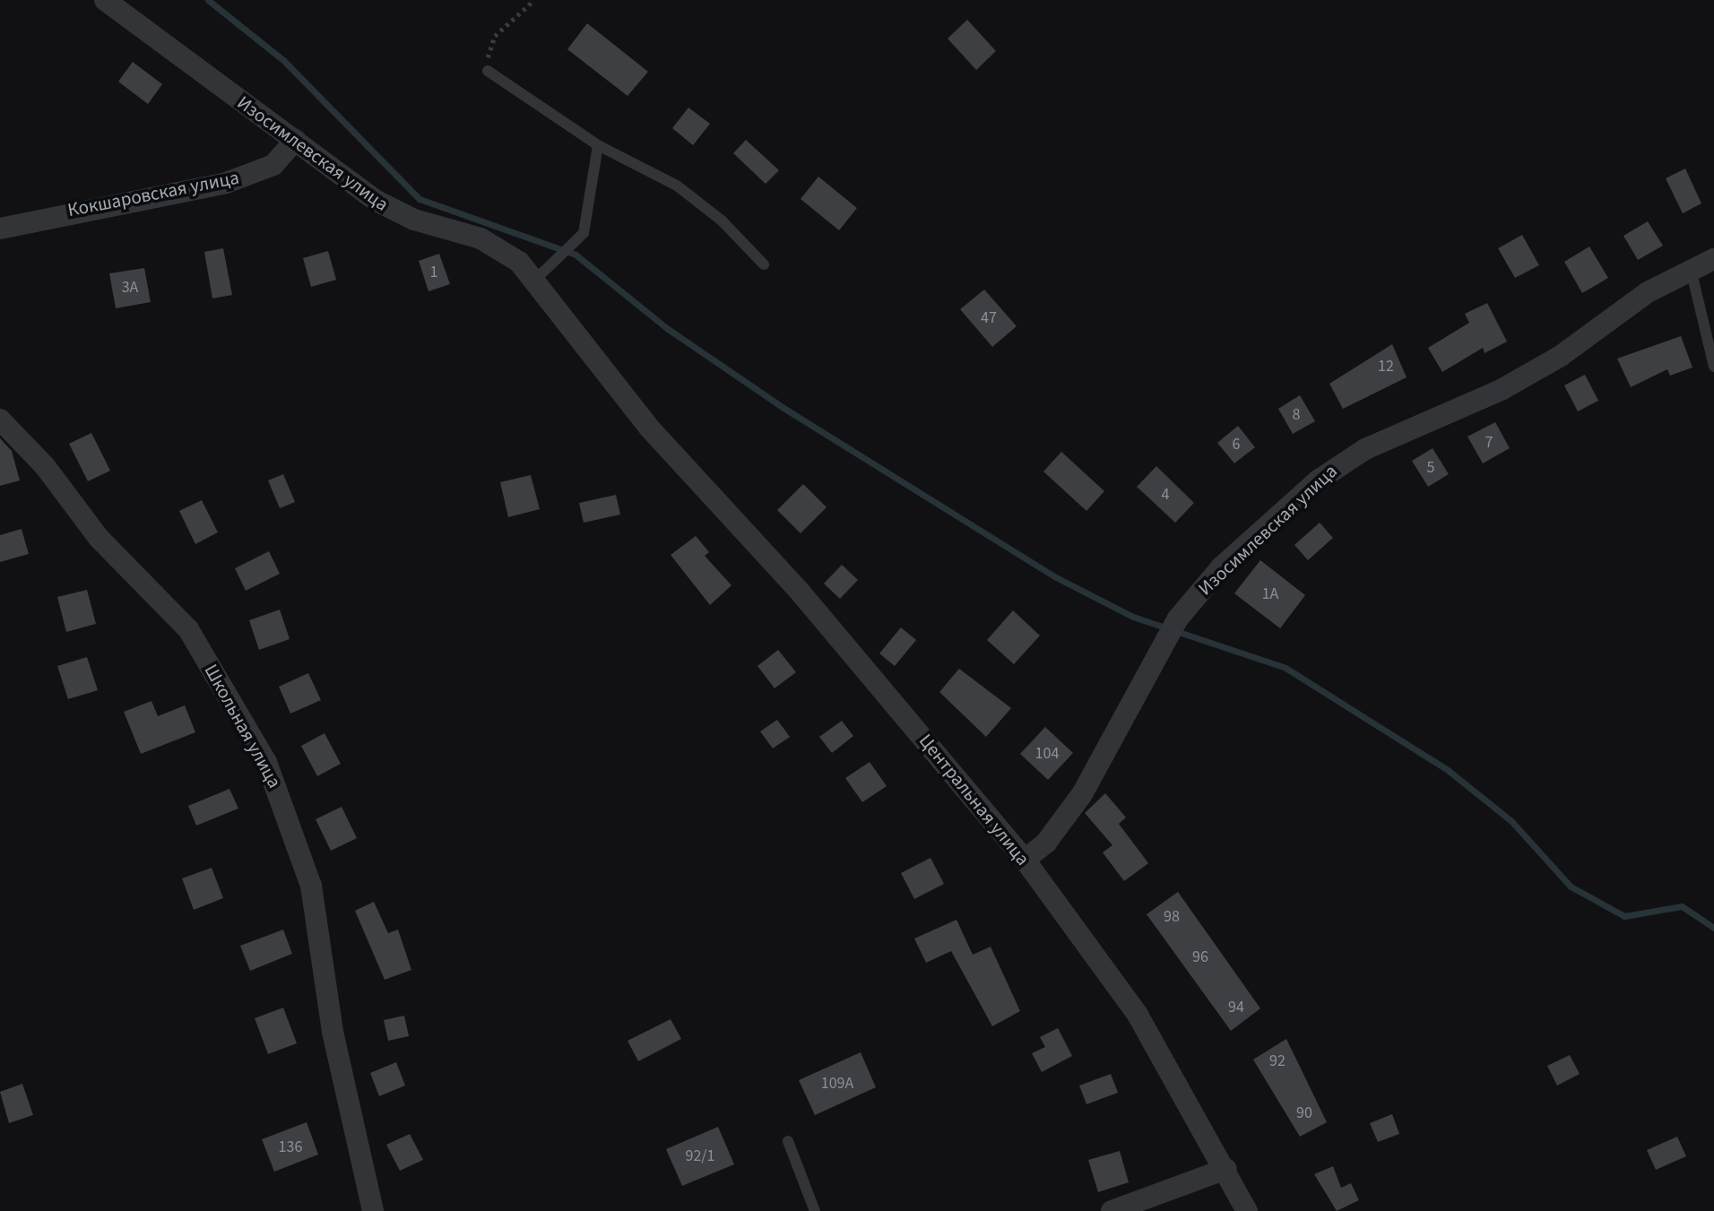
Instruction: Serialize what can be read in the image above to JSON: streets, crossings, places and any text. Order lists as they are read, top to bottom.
{
  "streets": {
    "street": [
      "Изосимлевская улица",
      "Кокшаровская улица",
      "Школьная улица",
      "Центральная улица"
    ]
  },
  "crossings": [
    ["Изосимлевская улица", "Кокшаровская улица"],
    ["Изосимлевская улица", "Центральная улица"]
  ],
  "house_numbers": [
    "1",
    "3А",
    "47",
    "12",
    "8",
    "7",
    "6",
    "5",
    "4",
    "1А",
    "104",
    "98",
    "96",
    "94",
    "92",
    "109А",
    "90",
    "136",
    "92/1"
  ]
}
